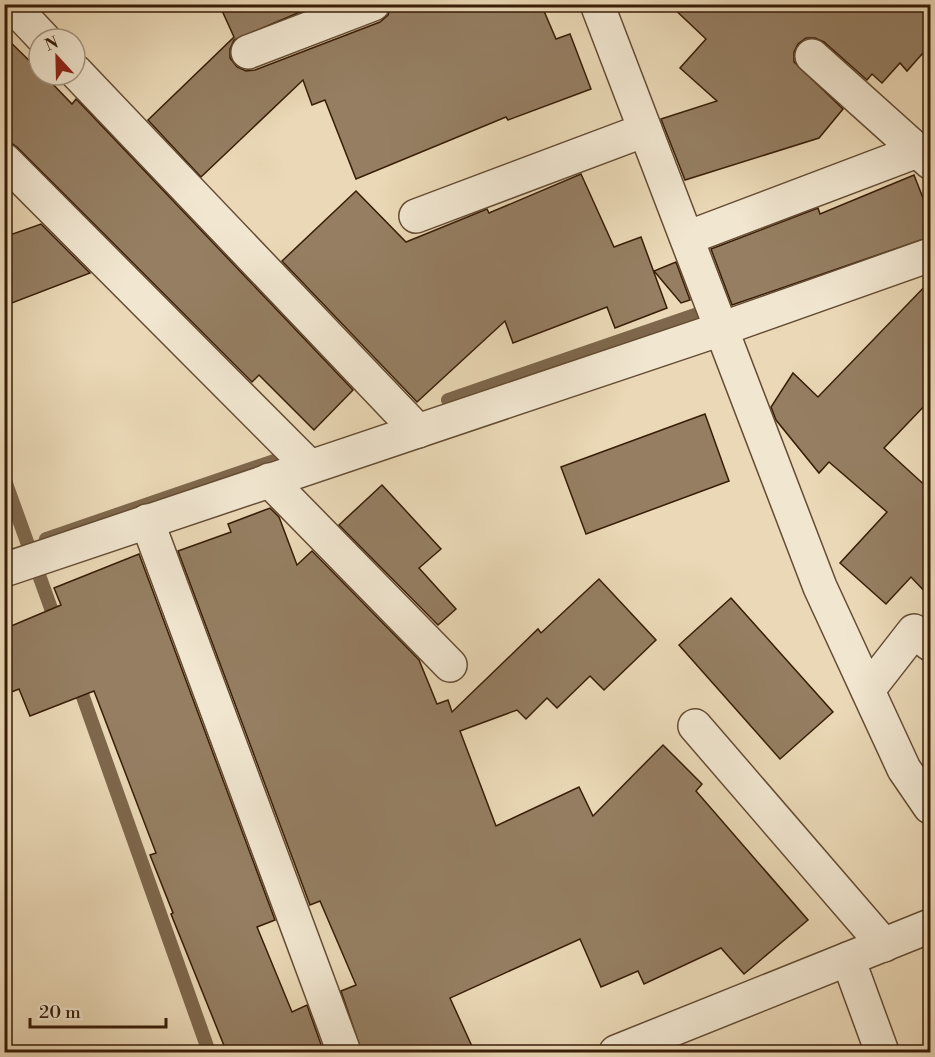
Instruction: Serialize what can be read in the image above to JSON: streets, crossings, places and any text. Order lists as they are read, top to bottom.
{
  "scale_bar": "20 m",
  "north": "top"
}
